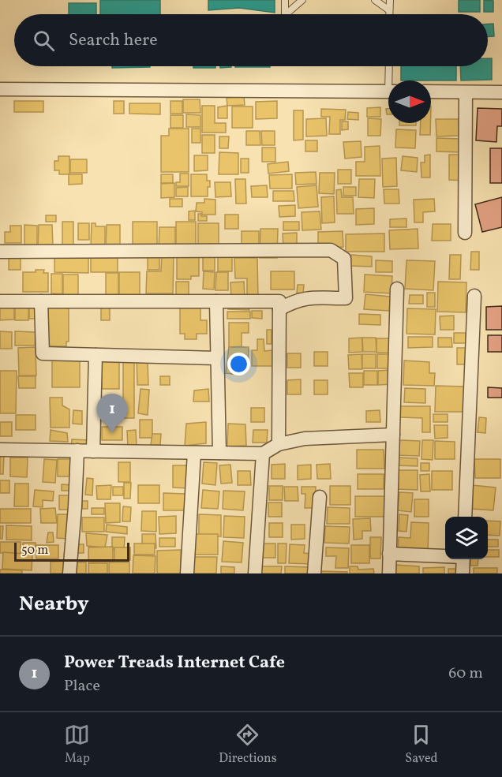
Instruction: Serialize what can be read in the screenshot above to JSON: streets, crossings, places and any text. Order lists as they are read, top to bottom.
{
  "scale_bar": "50 m",
  "north": "right",
  "page": {
    "search": "Search here",
    "pins": "1",
    "scale": "50 m",
    "heading": "Nearby",
    "list": [
      {
        "mark": "1",
        "name": "Power Treads Internet Cafe",
        "note": "Place",
        "value": "60 m"
      }
    ],
    "nav": ["Map", "Directions", "Saved"]
  }
}
